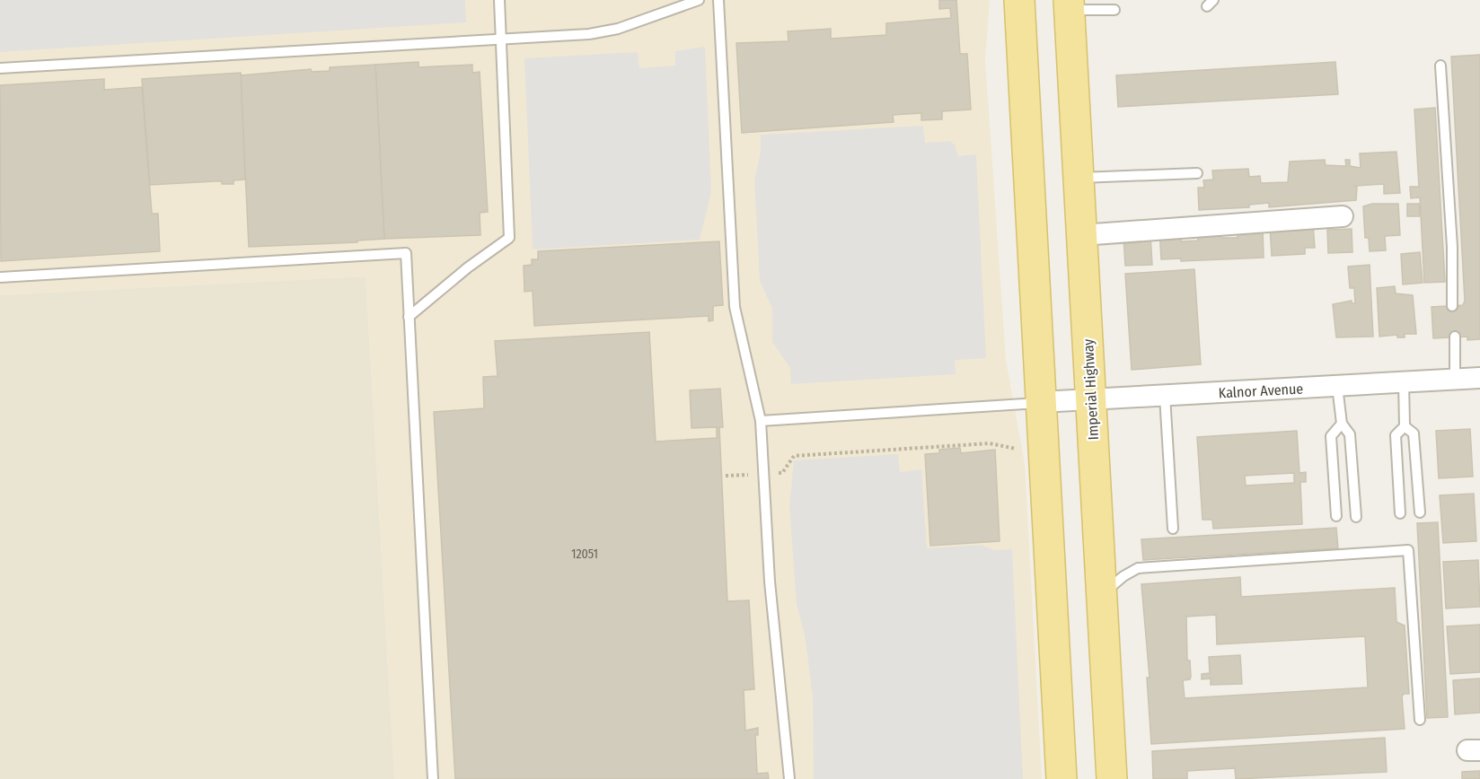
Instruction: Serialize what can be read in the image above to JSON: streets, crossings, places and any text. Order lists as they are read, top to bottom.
{
  "streets": {
    "main road": ["Imperial Highway"],
    "street": ["Kalnor Avenue"]
  },
  "crossings": [
    ["Imperial Highway", "Kalnor Avenue"]
  ],
  "house_numbers": ["12051"]
}
